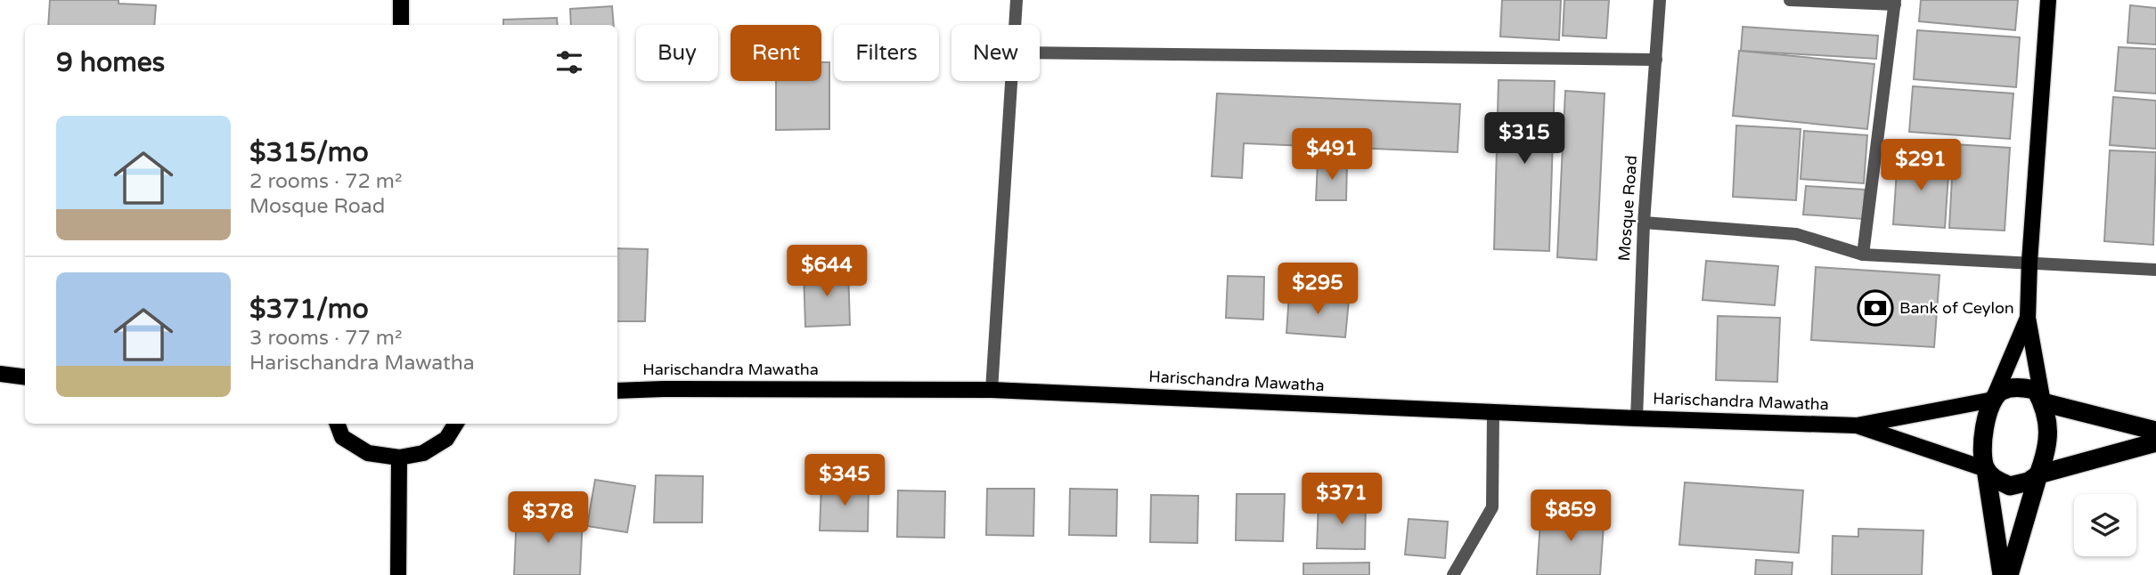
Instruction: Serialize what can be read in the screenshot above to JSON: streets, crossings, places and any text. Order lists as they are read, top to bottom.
{
  "streets": {
    "main road": ["Harischandra Mawatha"],
    "street": ["Mosque Road"]
  },
  "crossings": [
    ["Mosque Road", "Harischandra Mawatha"]
  ],
  "places": {
    "bank": ["Bank of Ceylon"]
  },
  "page": {
    "chip": [
      "Buy",
      "Rent",
      "Filters",
      "New"
    ],
    "heading": "9 homes",
    "list": [
      {
        "name": "$315/mo",
        "note": "2 rooms · 72 m² · Mosque Road"
      },
      {
        "name": "$371/mo",
        "note": "3 rooms · 77 m² · Harischandra Mawatha"
      }
    ],
    "price": [
      "$315",
      "$491",
      "$291",
      "$644",
      "$295",
      "$345",
      "$371",
      "$859",
      "$378"
    ]
  }
}
